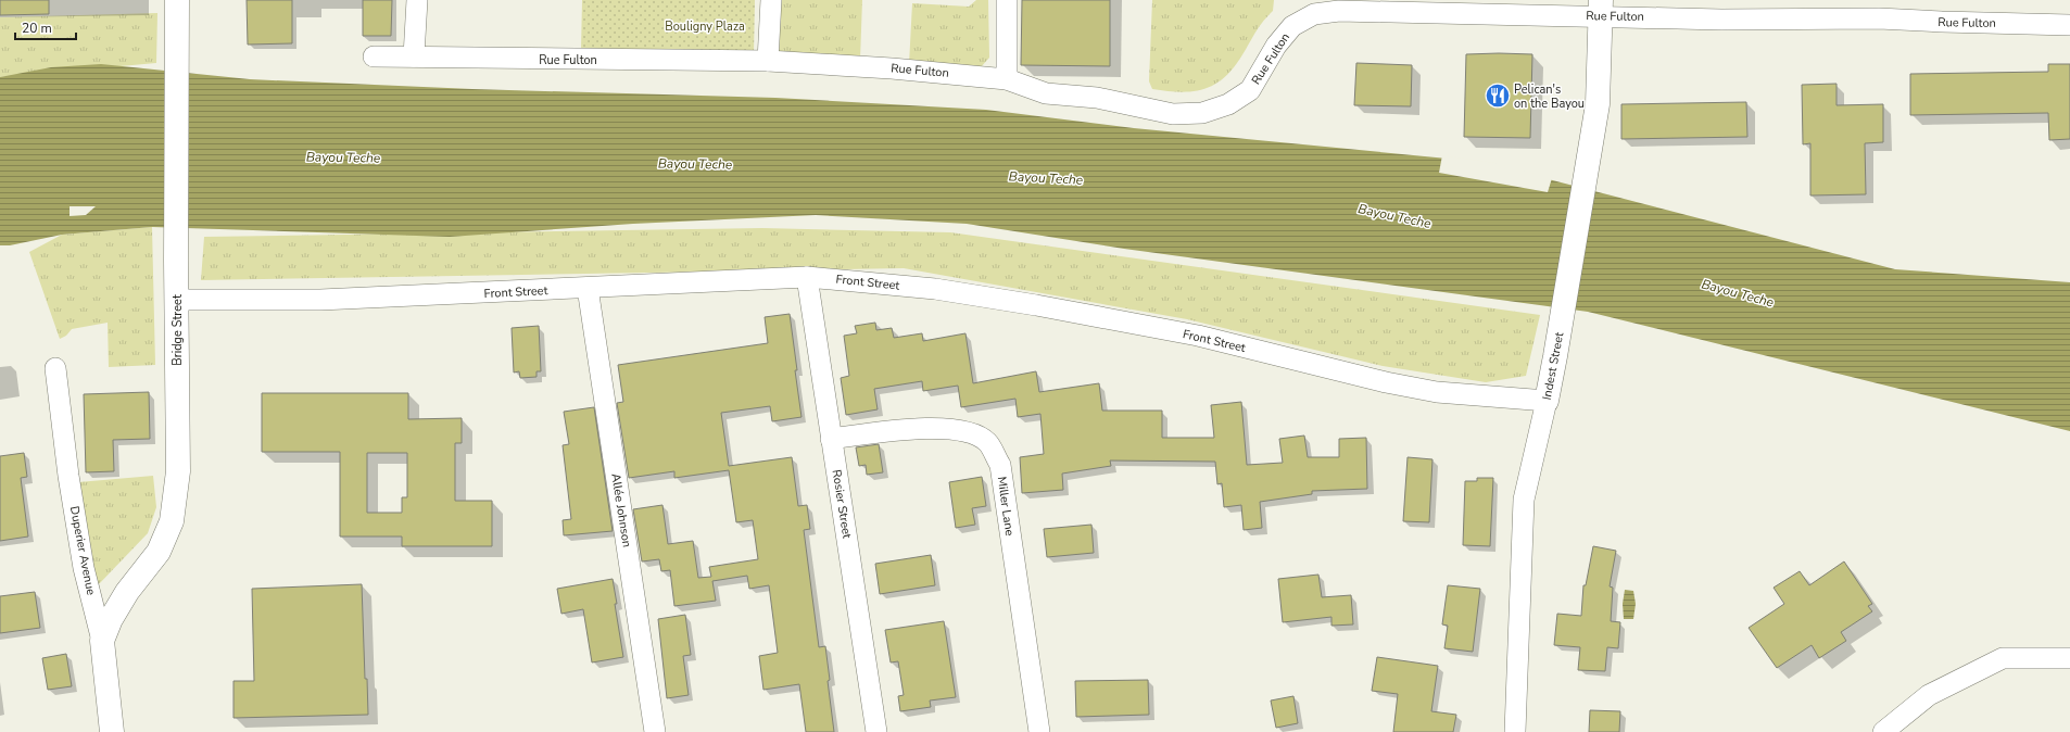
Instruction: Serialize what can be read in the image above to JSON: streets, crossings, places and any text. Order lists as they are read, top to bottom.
{
  "streets": {
    "main road": ["Bridge Street", "Indest Street", "Duperier Avenue"],
    "street": [
      "Rue Fulton",
      "Front Street",
      "Rosier Street",
      "Miller Lane",
      "Allée Johnson"
    ]
  },
  "crossings": [
    ["Rue Fulton", "Indest Street"],
    ["Front Street", "Bridge Street"],
    ["Front Street", "Indest Street"],
    ["Front Street", "Rosier Street"],
    ["Front Street", "Allée Johnson"],
    ["Bridge Street", "Duperier Avenue"],
    ["Rosier Street", "Miller Lane"]
  ],
  "water": ["Bayou Teche"],
  "parks": ["Bouligny Plaza"],
  "places": {
    "restaurant": ["Pelican's on the Bayou"]
  },
  "scale_bar": "20 m"
}
